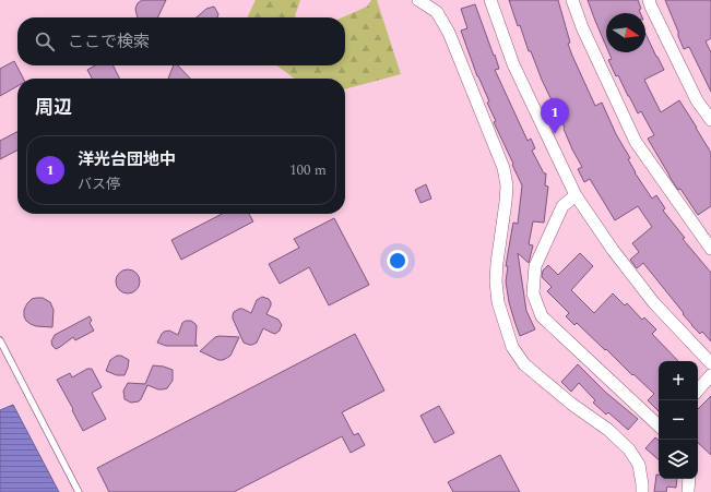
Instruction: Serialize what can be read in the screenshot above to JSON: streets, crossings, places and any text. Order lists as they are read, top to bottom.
{
  "north": "right",
  "page": {
    "search": "ここで検索",
    "heading": "周辺",
    "pins": "1",
    "list": [
      {
        "mark": "1",
        "name": "洋光台団地中",
        "note": "バス停",
        "value": "100 m"
      }
    ],
    "map_buttons": ["+", "−"]
  }
}
